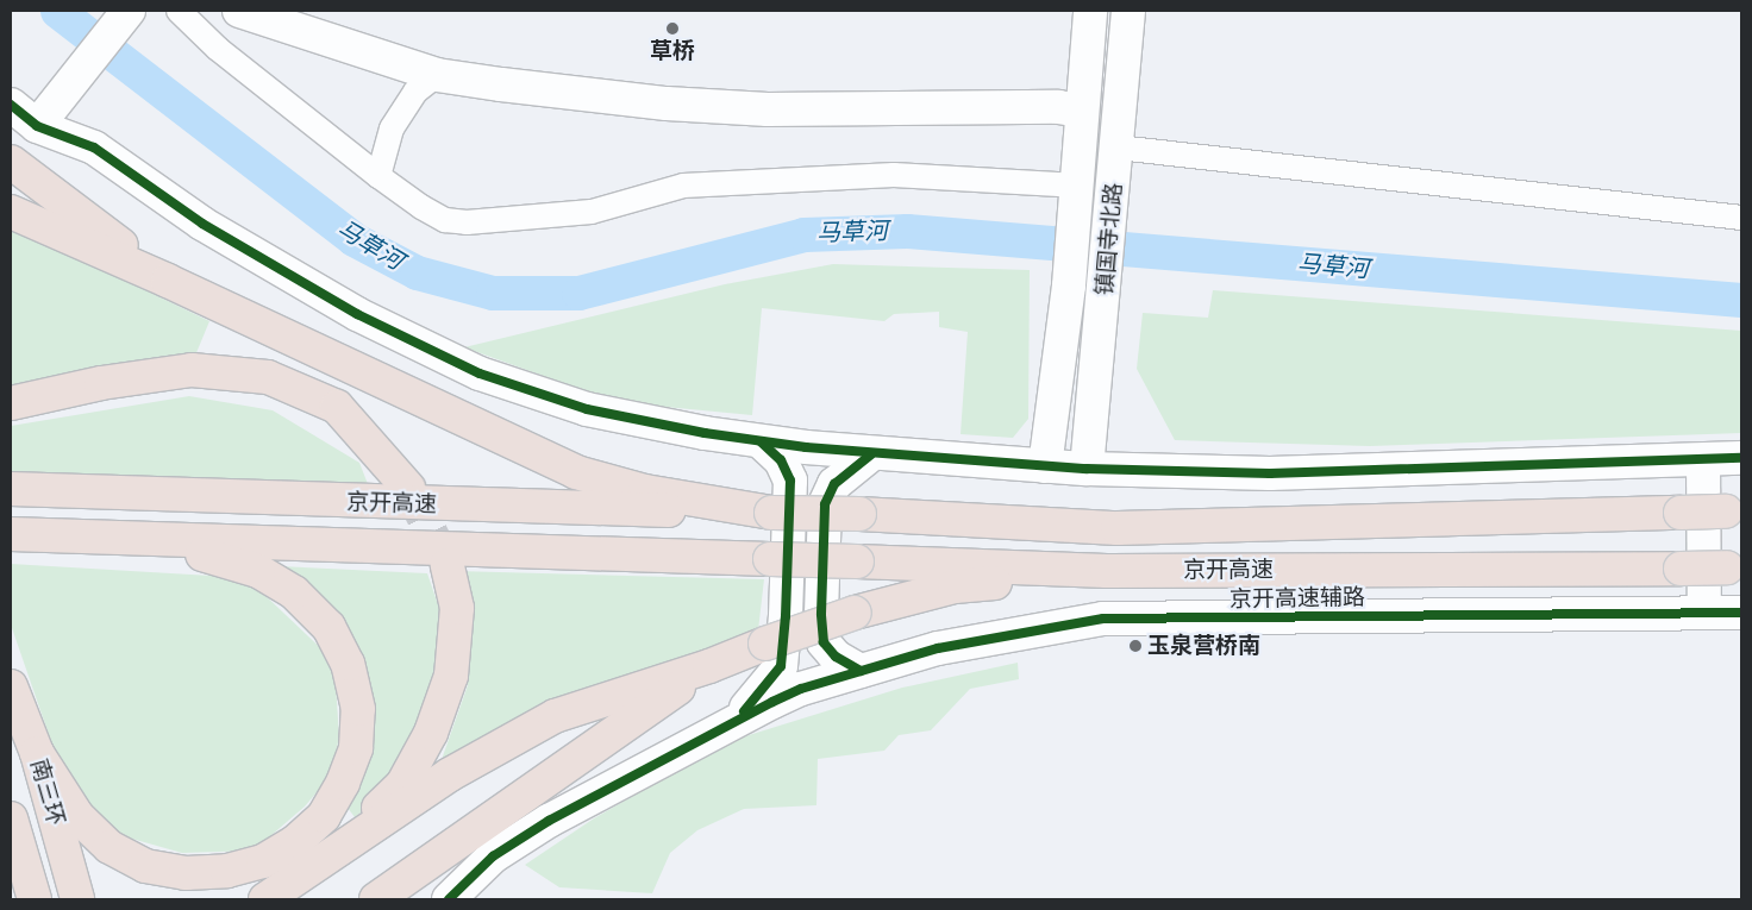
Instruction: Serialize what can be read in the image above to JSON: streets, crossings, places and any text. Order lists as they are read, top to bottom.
{
  "streets": {
    "highway": ["京开高速", "南三环"],
    "street": ["镇国寺北路", "京开高速辅路"]
  },
  "water": ["马草河"],
  "places": ["草桥", "玉泉营桥南"]
}
